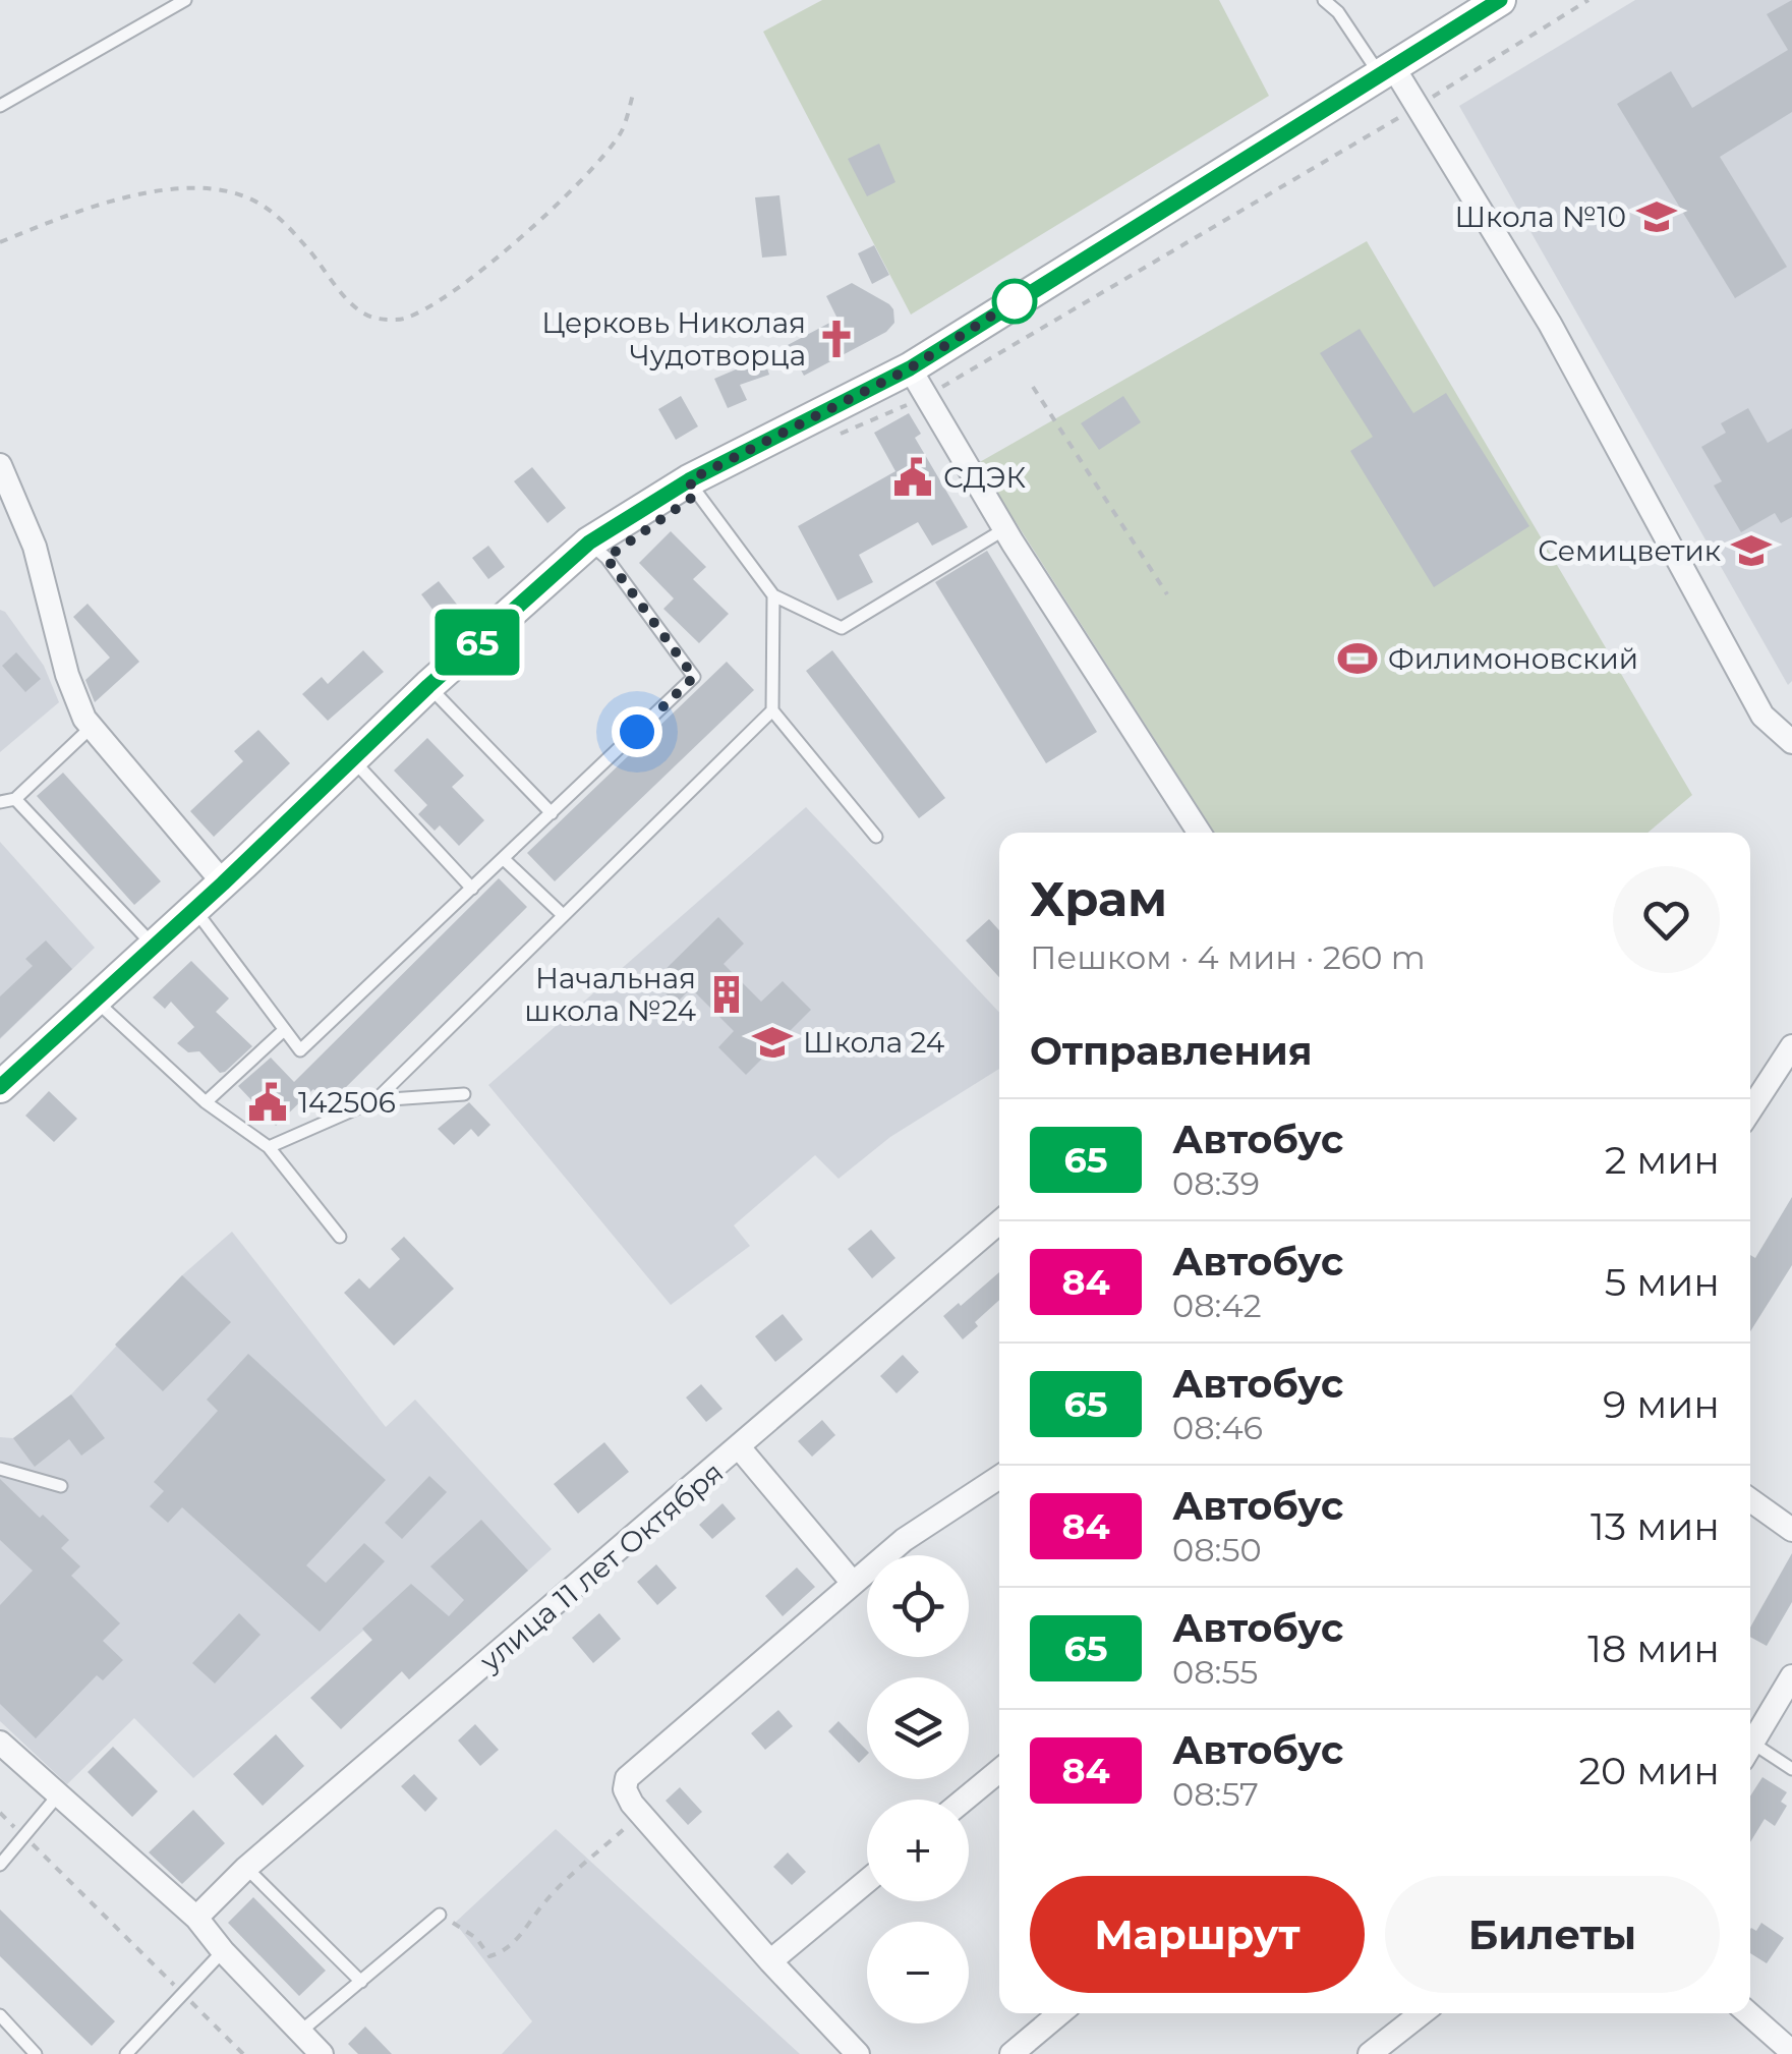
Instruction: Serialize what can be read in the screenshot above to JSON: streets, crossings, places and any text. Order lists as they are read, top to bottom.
{
  "streets": {
    "street": ["улица 11 лет Октября"]
  },
  "places": {
    "school or university": ["Школа №10", "Семицветик", "Школа 24"],
    "church": ["Церковь Николая Чудотворца"],
    "public building": ["СДЭК", "142506"],
    "sports": ["Филимоновский"],
    "building": ["Начальная школа №24"]
  },
  "lines": ["bus line 65"],
  "page": {
    "on_map": "65",
    "heading": [
      ["Храм", "Пешком · 4 мин · 260 m"],
      "Отправления"
    ],
    "list": [
      {
        "mark": "65",
        "name": "Автобус",
        "note": "08:39",
        "value": "2 мин"
      },
      {
        "mark": "84",
        "name": "Автобус",
        "note": "08:42",
        "value": "5 мин"
      },
      {
        "mark": "65",
        "name": "Автобус",
        "note": "08:46",
        "value": "9 мин"
      },
      {
        "mark": "84",
        "name": "Автобус",
        "note": "08:50",
        "value": "13 мин"
      },
      {
        "mark": "65",
        "name": "Автобус",
        "note": "08:55",
        "value": "18 мин"
      },
      {
        "mark": "84",
        "name": "Автобус",
        "note": "08:57",
        "value": "20 мин"
      }
    ],
    "map_buttons": ["+", "−"],
    "buttons": ["Маршрут", "Билеты"]
  }
}
